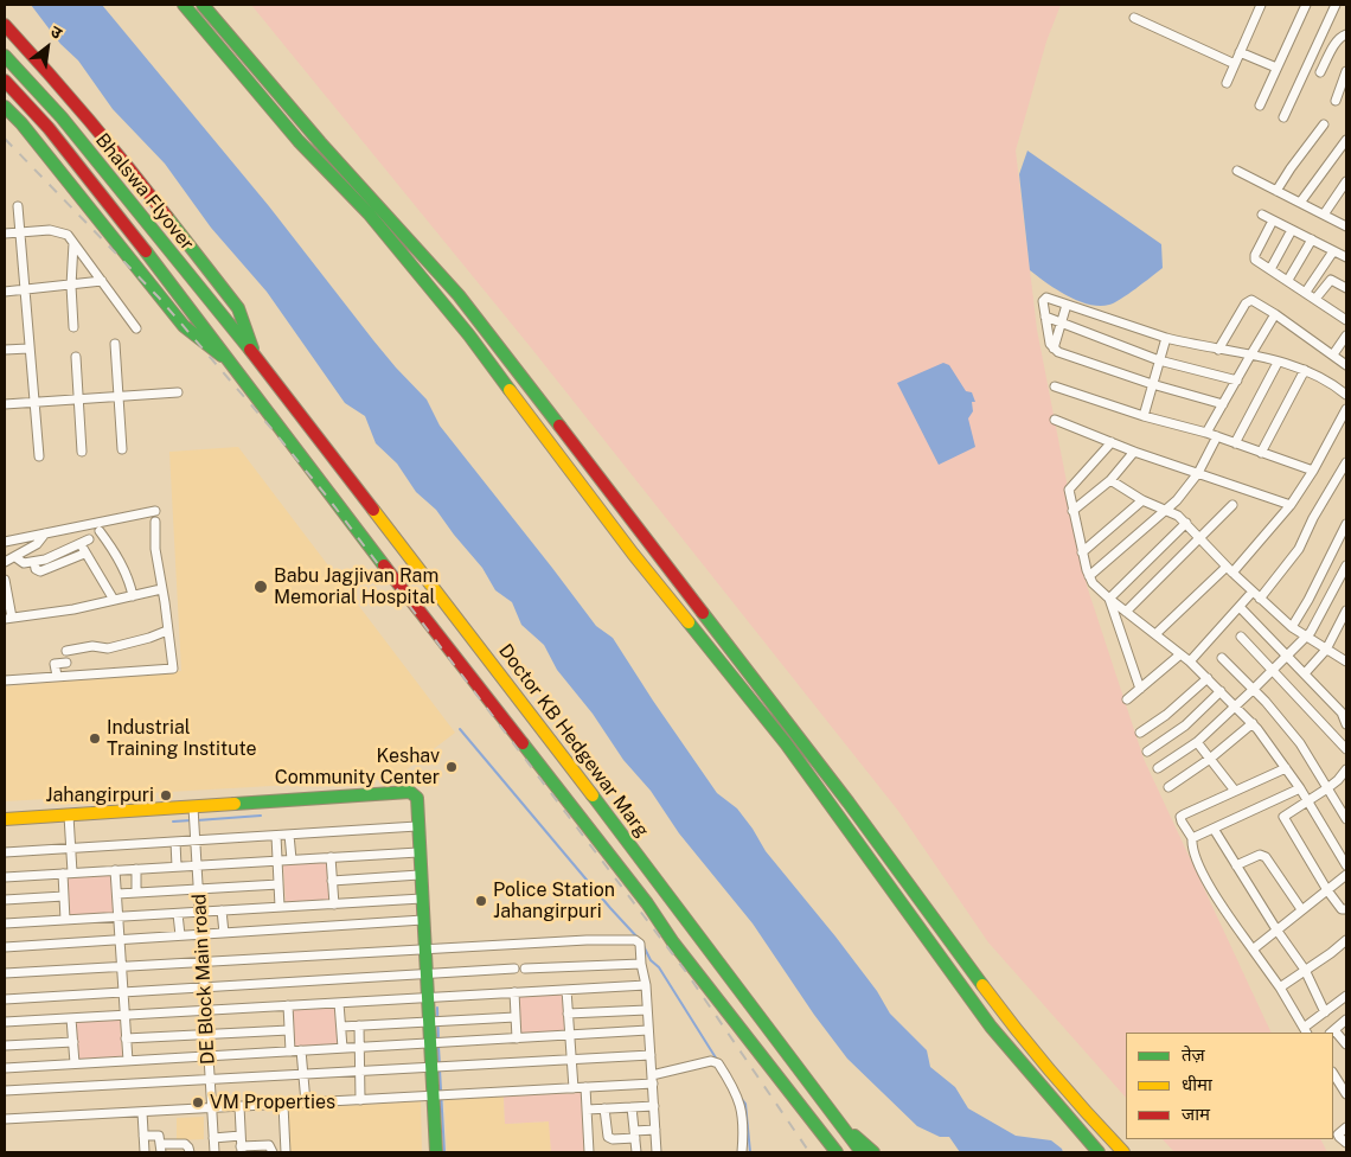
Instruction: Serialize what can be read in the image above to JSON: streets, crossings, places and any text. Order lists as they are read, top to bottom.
{
  "streets": {
    "main road": ["Bhalswa Flyover", "Doctor KB Hedgewar Marg"],
    "street": ["DE Block Main road"]
  },
  "crossings": [
    ["Bhalswa Flyover", "Doctor KB Hedgewar Marg"]
  ],
  "places": [
    "Babu Jagjivan Ram Memorial Hospital",
    "Industrial Training Institute",
    "Keshav Community Center",
    "Jahangirpuri",
    "Police Station Jahangirpuri",
    "VM Properties"
  ],
  "legend": ["तेज़", "धीमा", "जाम"],
  "north": "top right"
}
